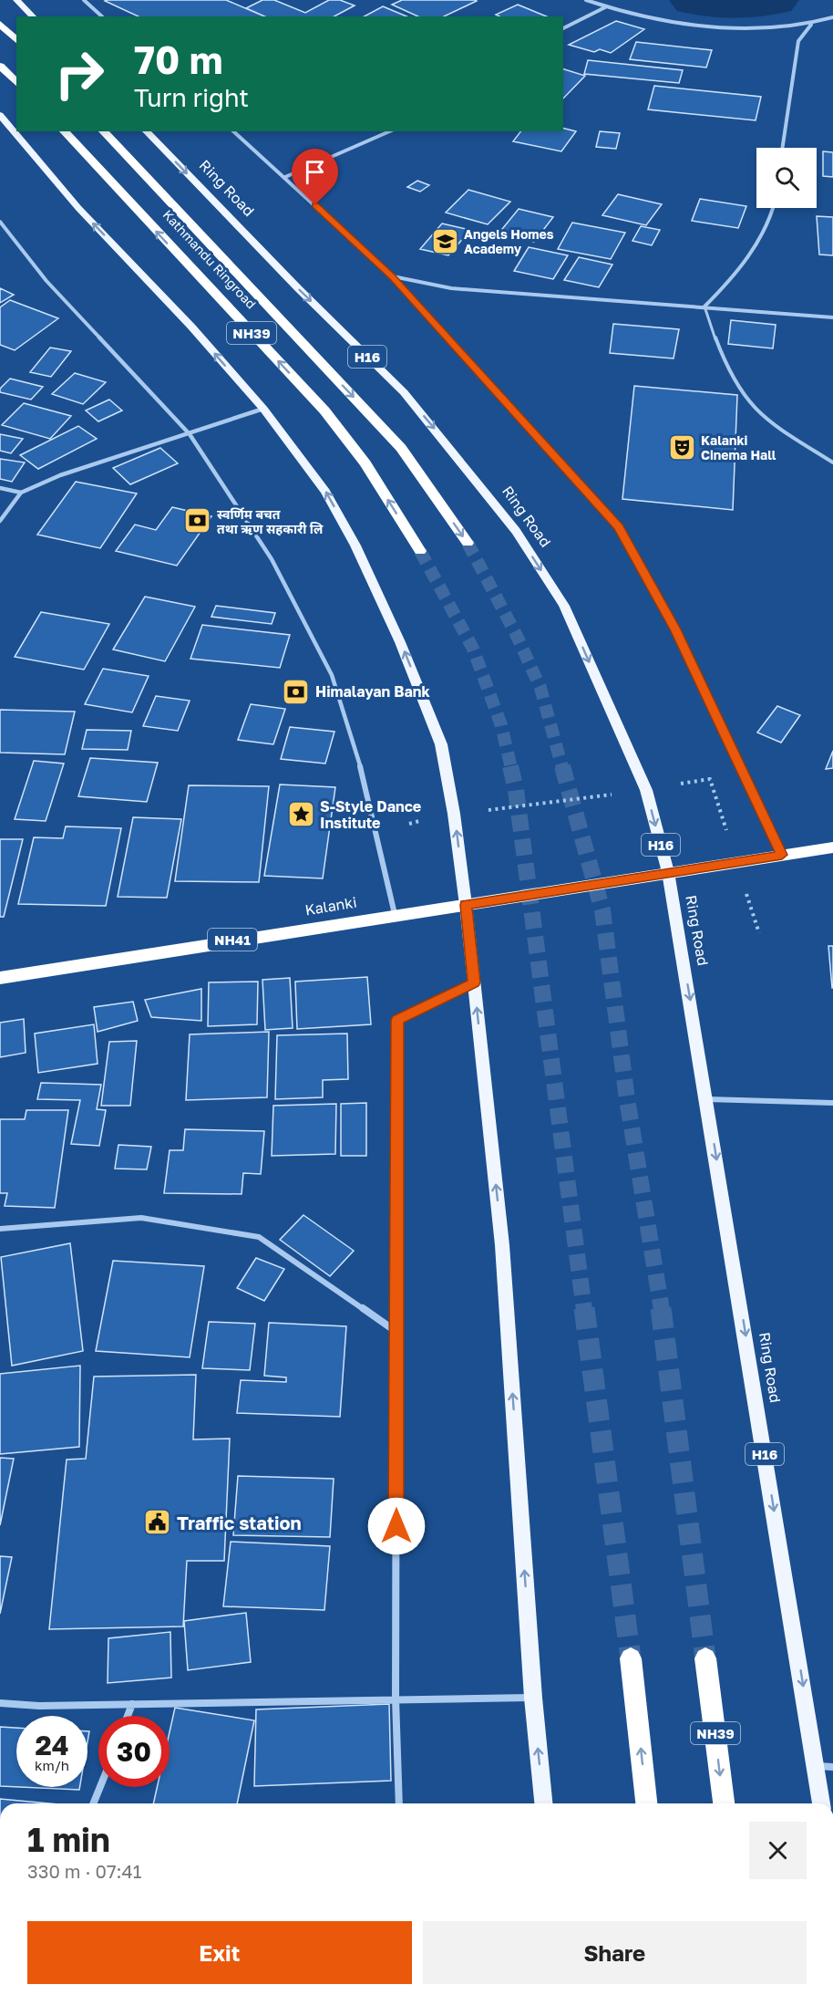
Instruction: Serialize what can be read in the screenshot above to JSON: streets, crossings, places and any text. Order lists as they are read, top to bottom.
{
  "streets": {
    "highway": [
      "Kathmandu Ringroad",
      "NH39",
      "Kalanki",
      "NH41"
    ],
    "main road": ["Ring Road", "H16"]
  },
  "crossings": [
    ["Ring Road", "Kalanki"],
    ["Ring Road", "NH41"],
    ["Kalanki", "NH41"]
  ],
  "one_way": ["Ring Road"],
  "places": {
    "school or university": ["Angels Homes Academy"],
    "theatre": ["Kalanki Cinema Hall"],
    "bank": ["स्वर्णिम बचत तथा ऋण सहकारी लि", "Himalayan Bank"],
    "place": ["S-Style Dance Institute"],
    "public building": ["Traffic station"]
  },
  "page": {
    "turn": ["70 m", "Turn right"],
    "speed": "24 km/h",
    "limit": "30",
    "heading": ["1 min", "330 m · 07:41"],
    "buttons": ["Exit", "Share"]
  }
}
